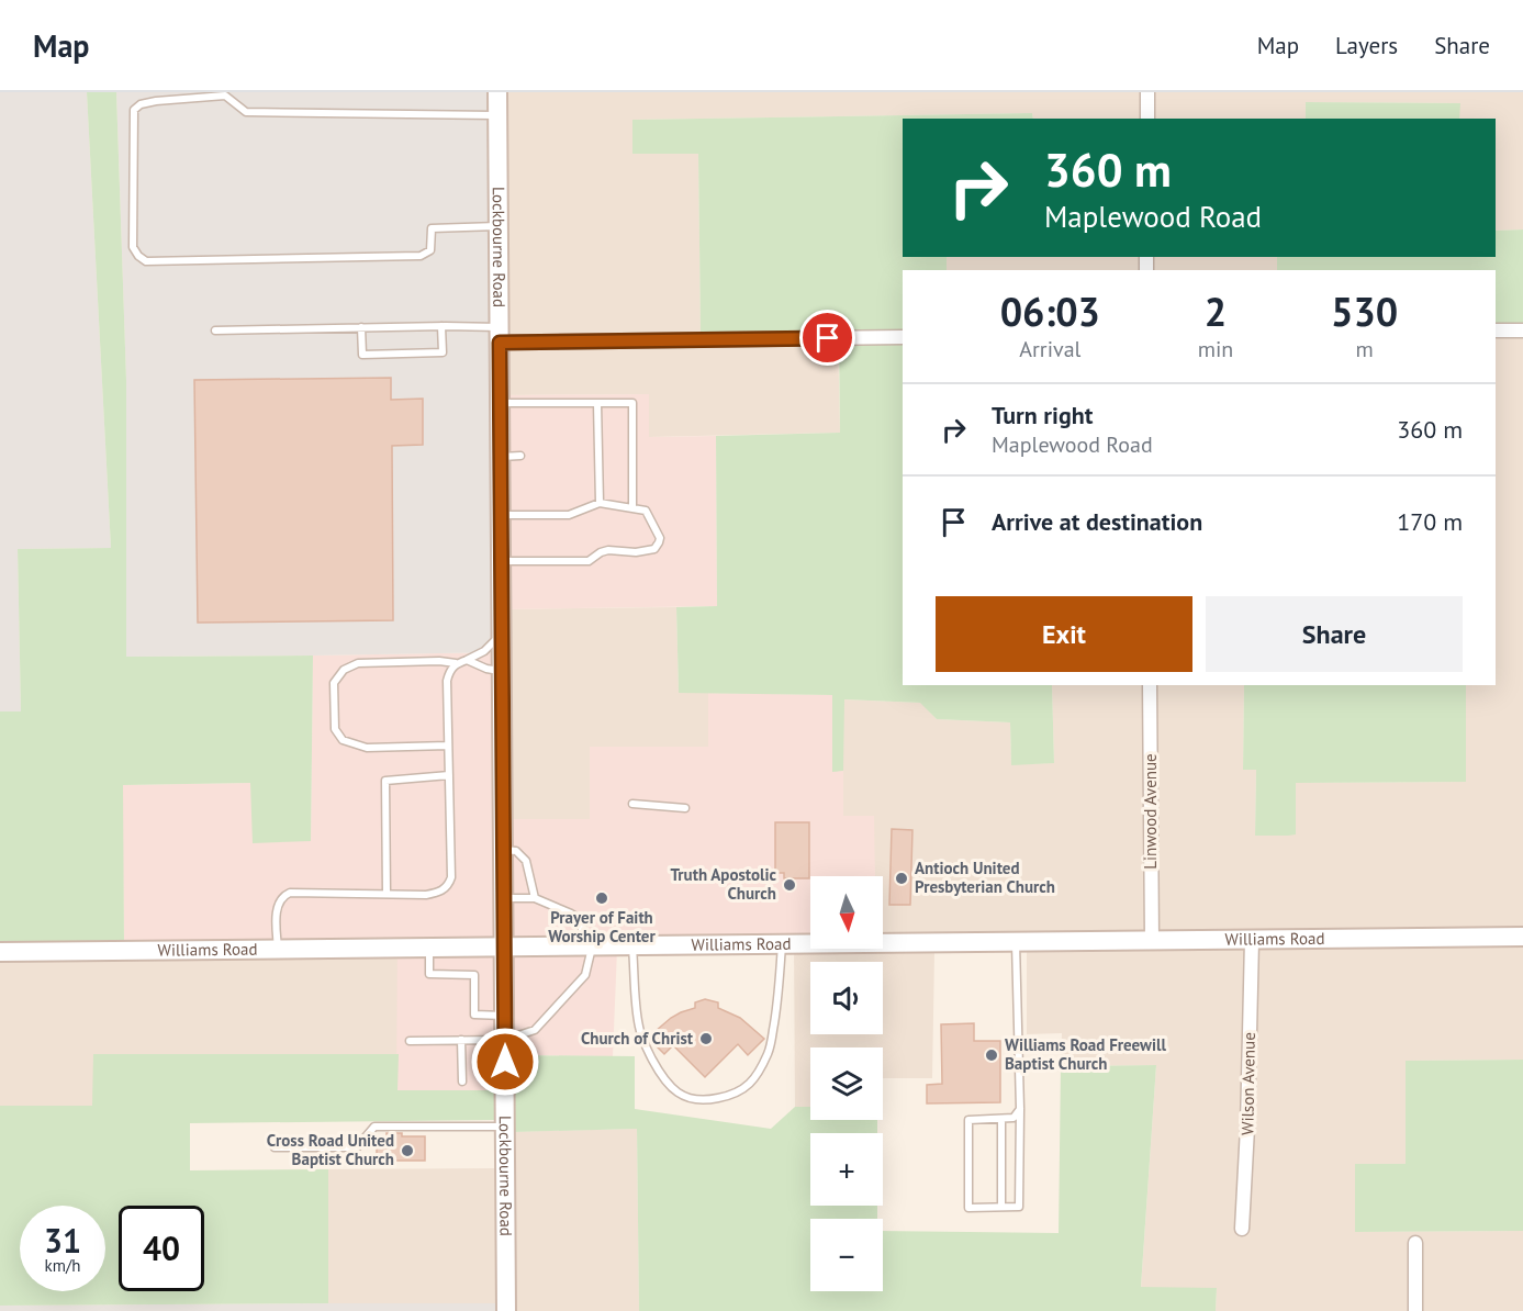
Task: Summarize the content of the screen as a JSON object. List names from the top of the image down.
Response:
{
  "streets": {
    "main road": ["Lockbourne Road", "Williams Road"],
    "street": ["Linwood Avenue", "Wilson Avenue"]
  },
  "crossings": [
    ["Lockbourne Road", "Williams Road"],
    ["Linwood Avenue", "Williams Road"],
    ["Williams Road", "Wilson Avenue"]
  ],
  "places": [
    "Antioch United Presbyterian Church",
    "Truth Apostolic Church",
    "Prayer of Faith Worship Center",
    "Church of Christ",
    "Williams Road Freewill Baptist Church",
    "Cross Road United Baptist Church"
  ],
  "north": "bottom",
  "page": {
    "header": "Map",
    "nav": ["Map", "Layers", "Share"],
    "turn": ["360 m", "Maplewood Road"],
    "eta": [
      "06:03",
      "Arrival",
      "2",
      "min",
      "530",
      "m"
    ],
    "list": [
      {
        "name": "Turn right",
        "note": "Maplewood Road",
        "value": "360 m"
      },
      {
        "name": "Arrive at destination",
        "value": "170 m"
      }
    ],
    "buttons": ["Exit", "Share"],
    "map_buttons": ["+", "−"],
    "speed": "31 km/h",
    "limit": "40"
  }
}
